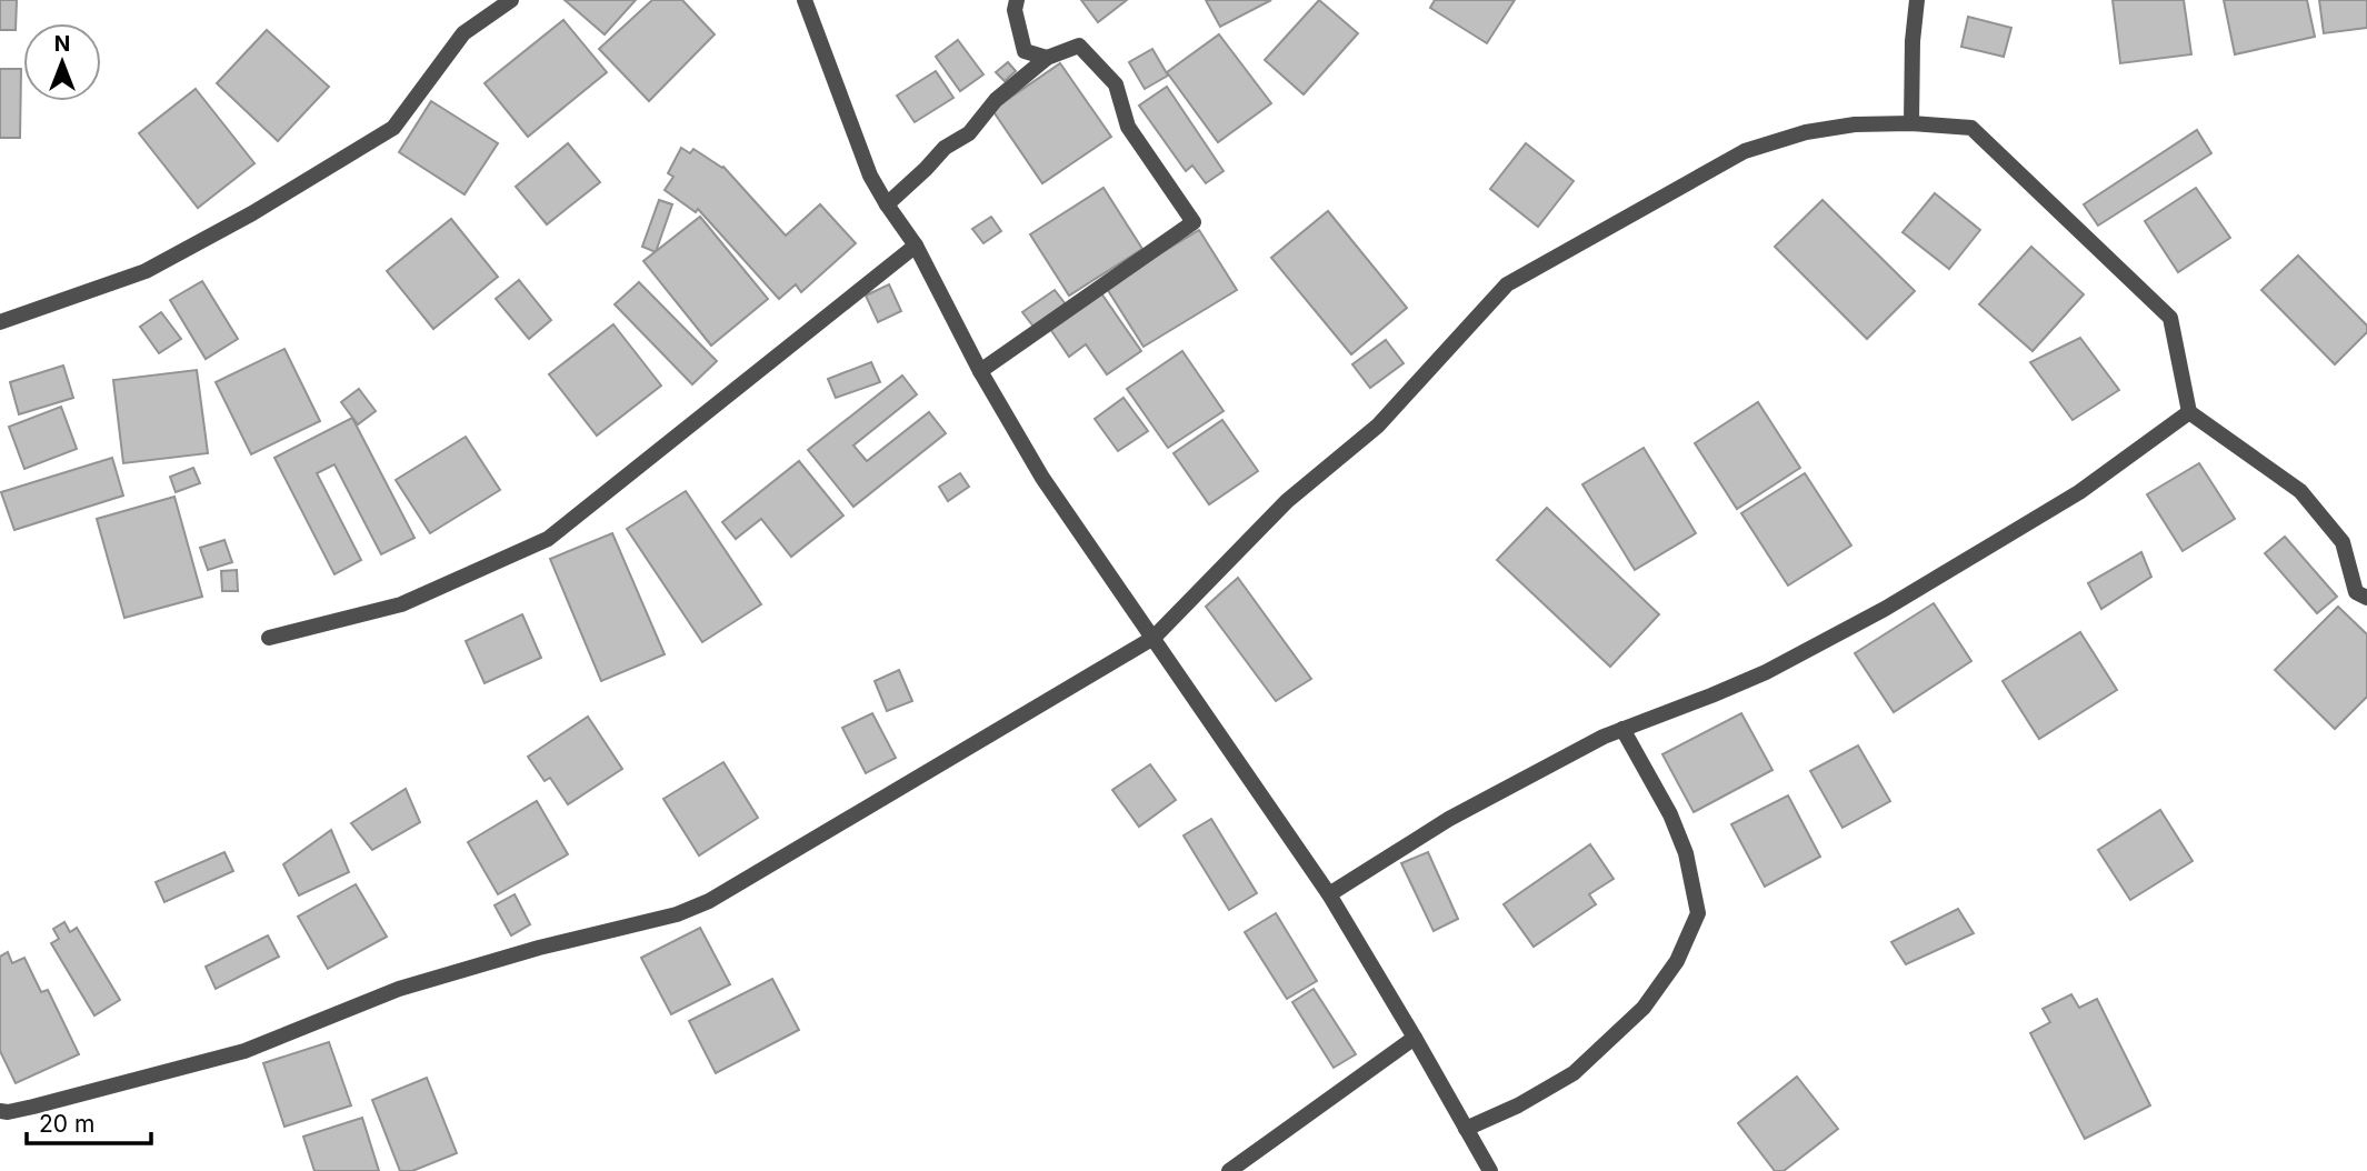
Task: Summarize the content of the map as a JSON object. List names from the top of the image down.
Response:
{
  "scale_bar": "20 m",
  "north": "top"
}
